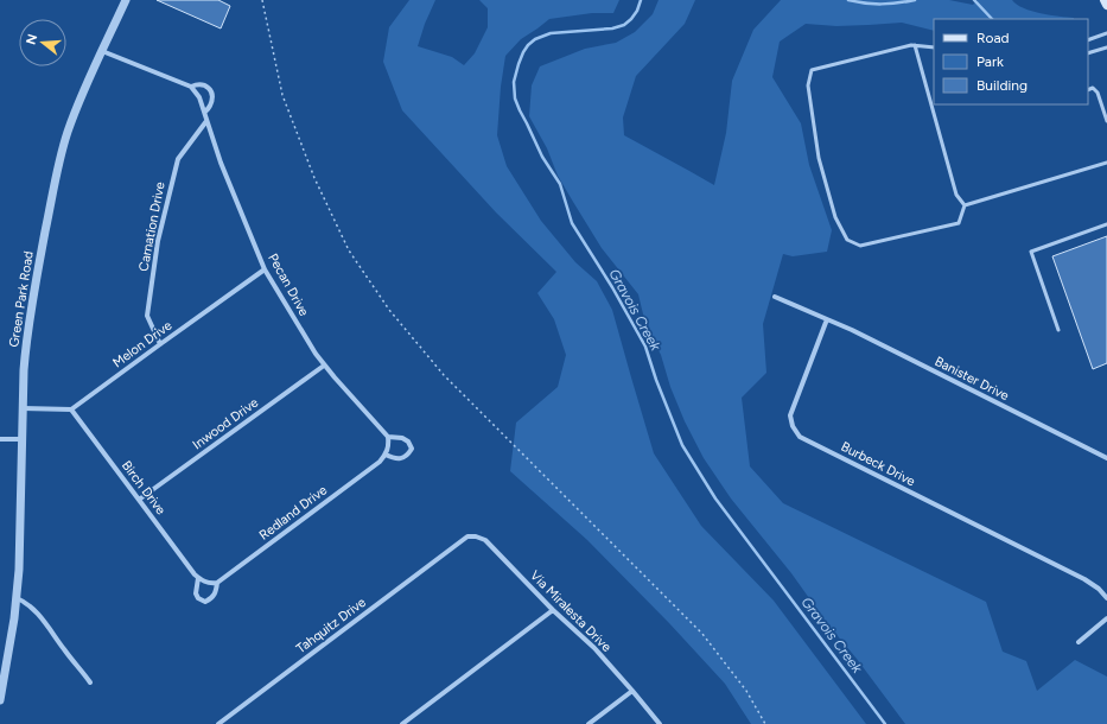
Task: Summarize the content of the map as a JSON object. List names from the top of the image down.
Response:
{
  "streets": {
    "street": [
      "Carnation Drive",
      "Pecan Drive",
      "Green Park Road",
      "Melon Drive",
      "Banister Drive",
      "Inwood Drive",
      "Burbeck Drive",
      "Birch Drive",
      "Redland Drive",
      "Via Miralesta Drive",
      "Tahquitz Drive"
    ]
  },
  "crossings": [
    ["Carnation Drive", "Pecan Drive"],
    ["Carnation Drive", "Melon Drive"],
    ["Pecan Drive", "Green Park Road"],
    ["Pecan Drive", "Melon Drive"],
    ["Pecan Drive", "Inwood Drive"],
    ["Pecan Drive", "Redland Drive"],
    ["Melon Drive", "Birch Drive"],
    ["Banister Drive", "Burbeck Drive"],
    ["Inwood Drive", "Birch Drive"],
    ["Via Miralesta Drive", "Tahquitz Drive"]
  ],
  "water": ["Gravois Creek"],
  "legend": ["Road", "Park", "Building"],
  "north": "left"
}
